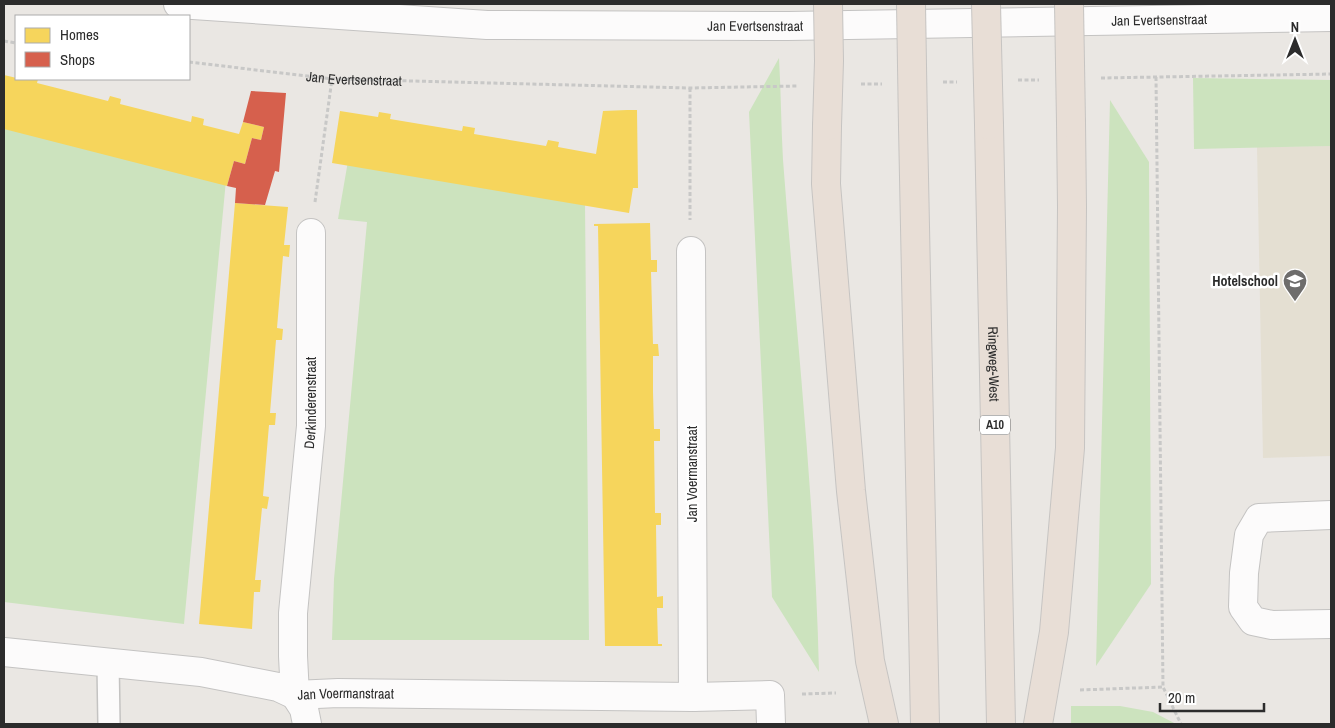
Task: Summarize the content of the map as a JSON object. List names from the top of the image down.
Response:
{
  "streets": {
    "highway": ["Ringweg-West", "A10"],
    "street": ["Jan Evertsenstraat", "Derkinderenstraat", "Jan Voermanstraat"]
  },
  "crossings": [
    ["Derkinderenstraat", "Jan Voermanstraat"]
  ],
  "places": {
    "school or university": ["Hotelschool"]
  },
  "legend": ["Homes", "Shops"],
  "scale_bar": "20 m",
  "north": "top"
}
